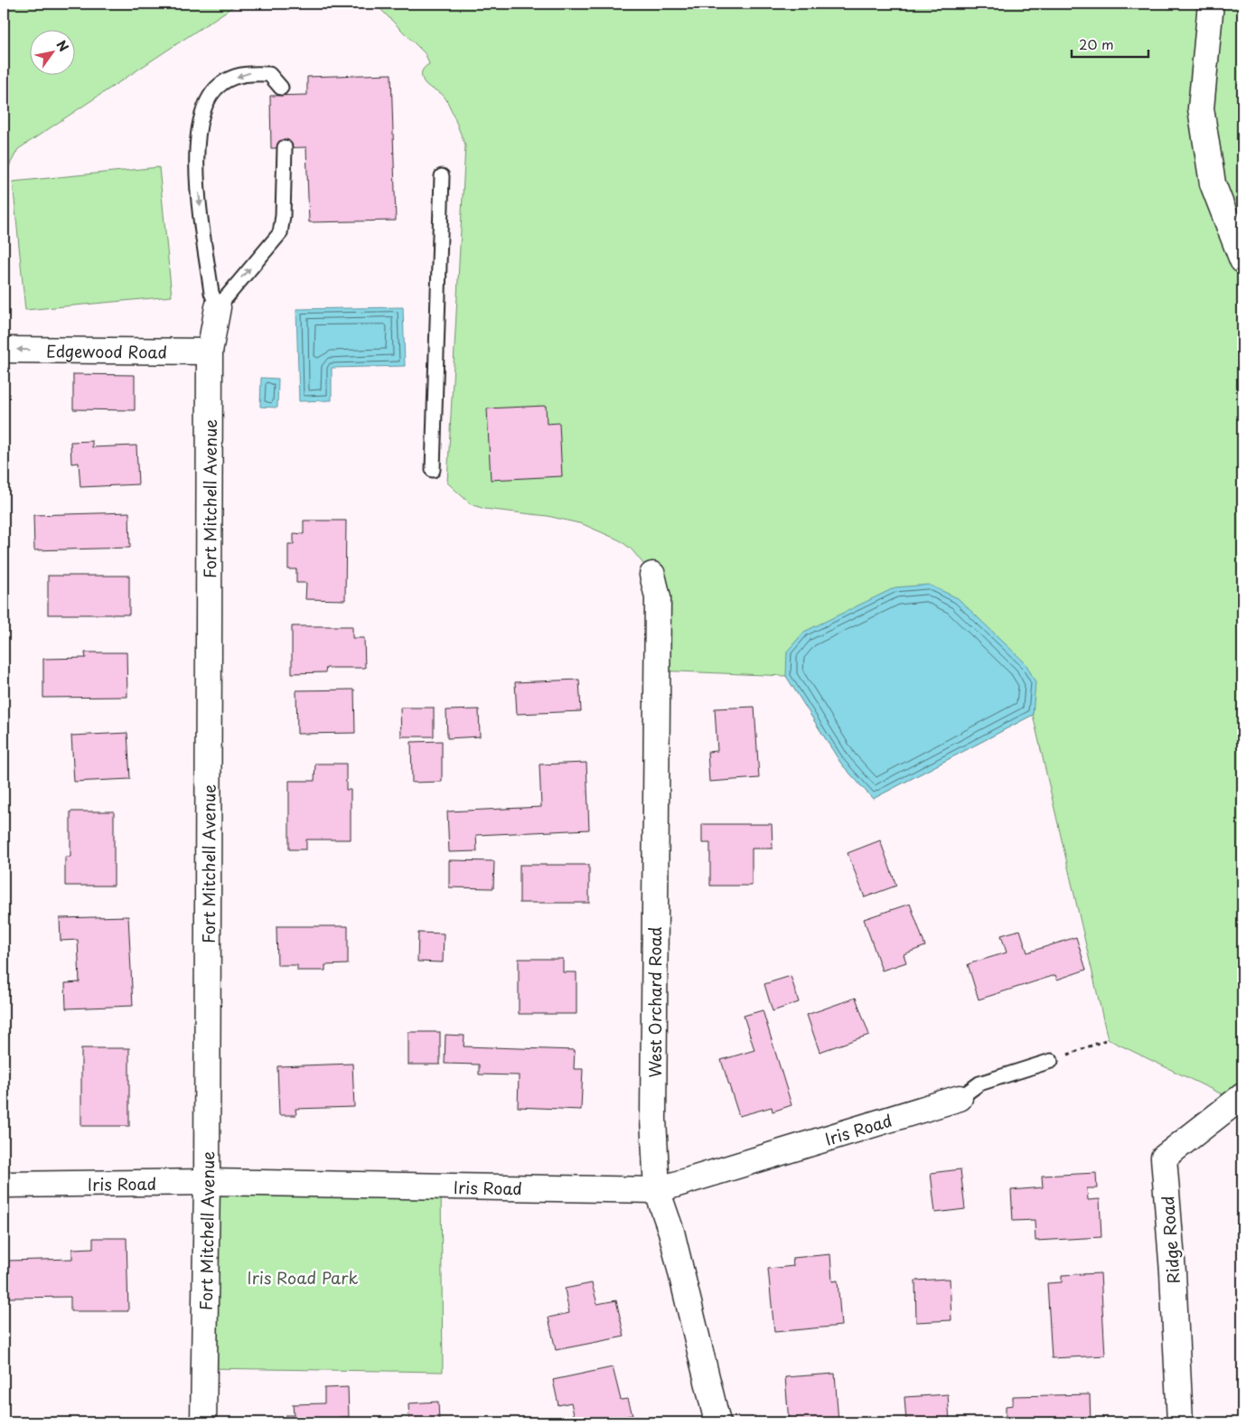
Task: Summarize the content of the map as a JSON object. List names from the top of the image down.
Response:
{
  "streets": {
    "street": [
      "Edgewood Road",
      "Fort Mitchell Avenue",
      "West Orchard Road",
      "Iris Road",
      "Ridge Road"
    ]
  },
  "crossings": [
    ["Edgewood Road", "Fort Mitchell Avenue"],
    ["Fort Mitchell Avenue", "Iris Road"],
    ["West Orchard Road", "Iris Road"]
  ],
  "one_way": ["Edgewood Road"],
  "parks": ["Iris Road Park"],
  "scale_bar": "20 m",
  "north": "top right"
}
